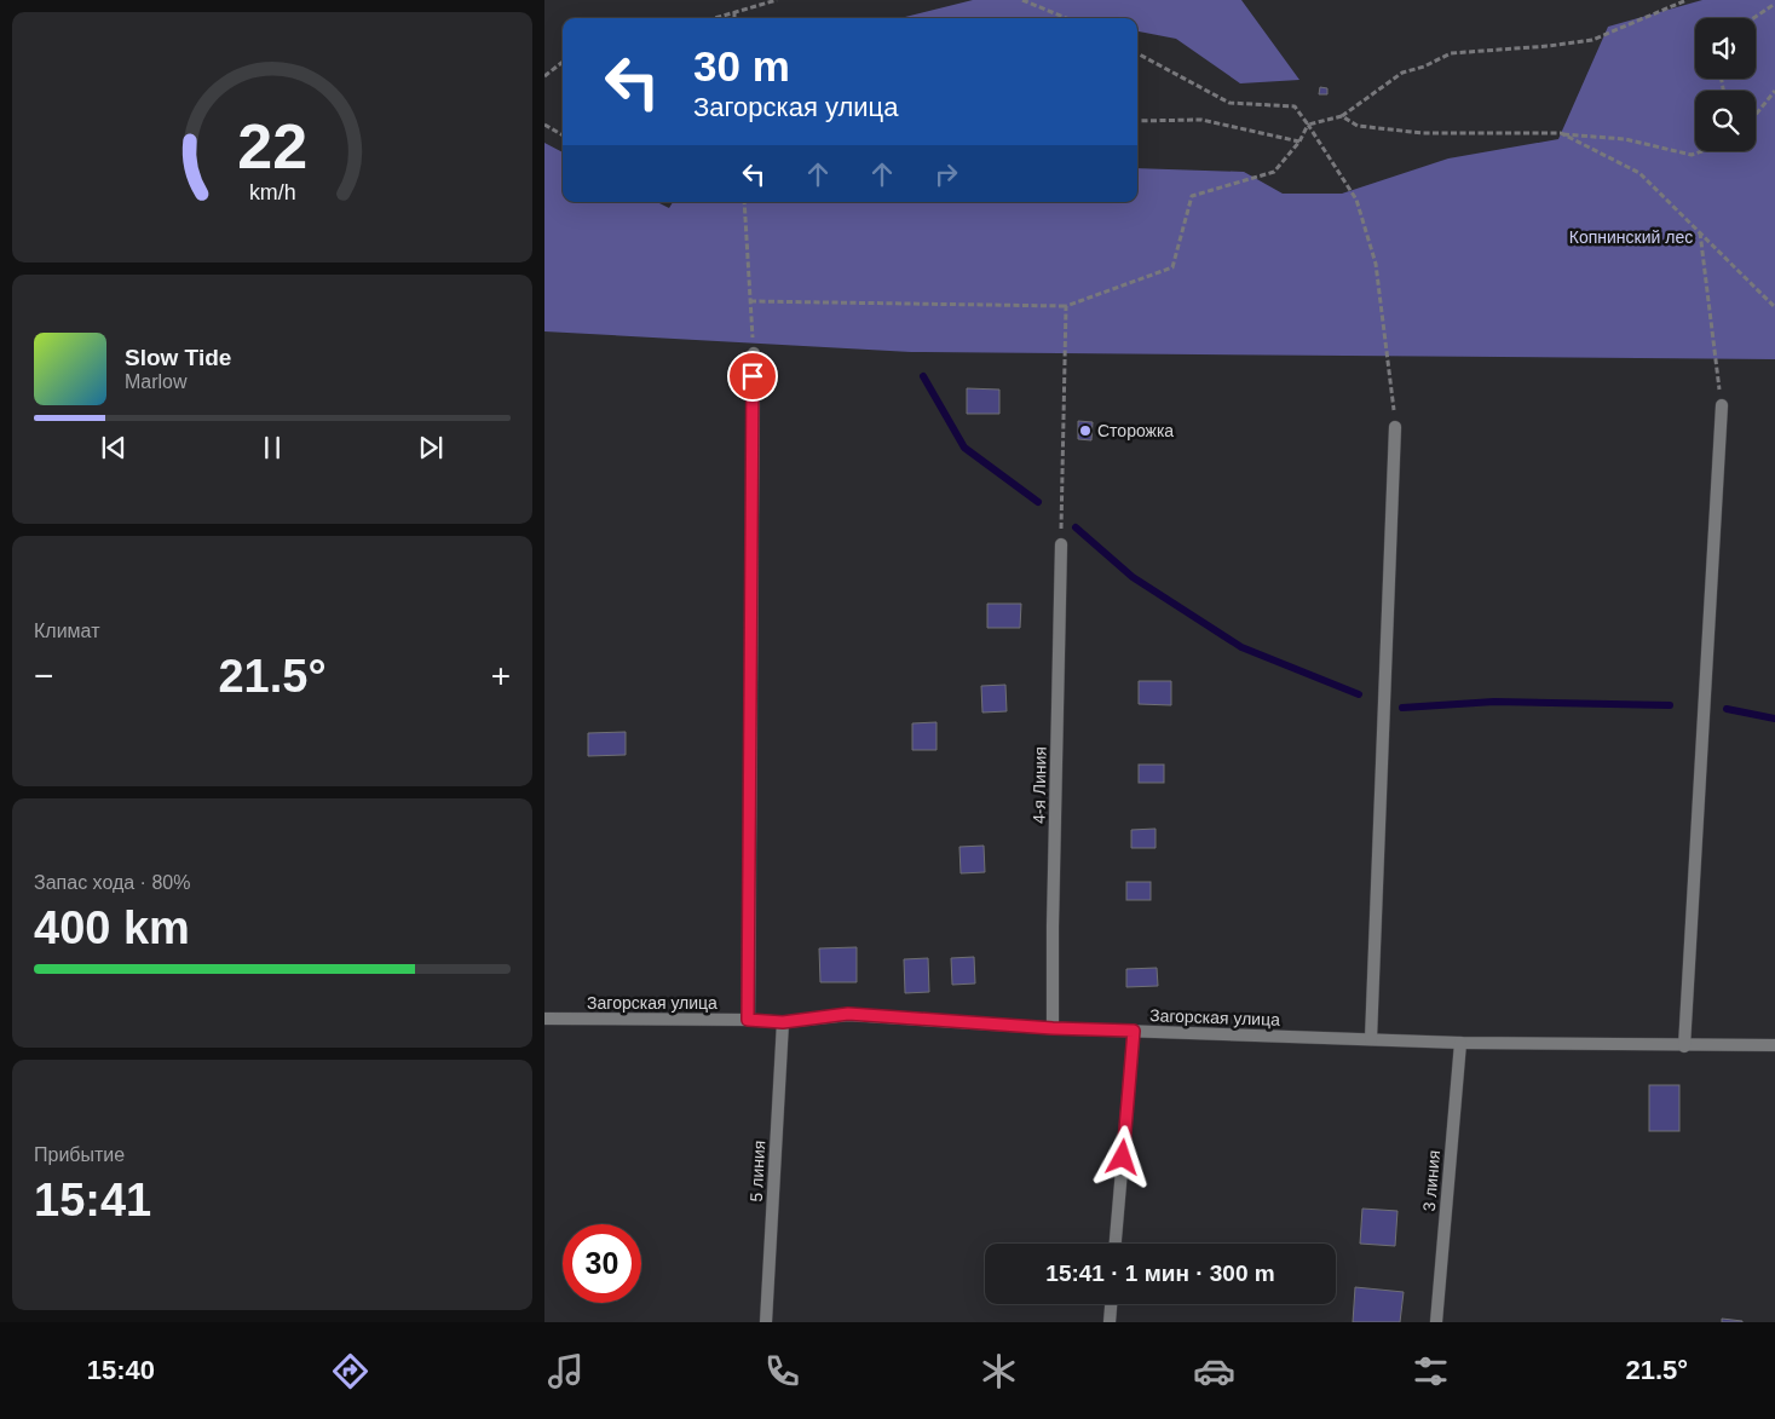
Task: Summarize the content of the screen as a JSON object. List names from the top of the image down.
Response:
{
  "streets": {
    "street": [
      "4-я Линия",
      "Загорская улица",
      "5 линия",
      "3 линия"
    ]
  },
  "crossings": [
    ["4-я Линия", "Загорская улица"],
    ["Загорская улица", "5 линия"],
    ["Загорская улица", "3 линия"]
  ],
  "parks": ["Копнинский лес"],
  "places": ["Сторожка"],
  "page": {
    "turn": ["30 m", "Загорская улица"],
    "song": ["Slow Tide", "Marlow"],
    "tile": [
      "Климат",
      ["Запас хода · 80%", "400 km"],
      ["Прибытие", "15:41"]
    ],
    "heat": ["−", "21.5°", "+"],
    "limit": "30",
    "trip": "15:41 · 1 мин · 300 m",
    "tabs": ["15:40", "21.5°"],
    "gauge": ["22", "km/h"]
  }
}
